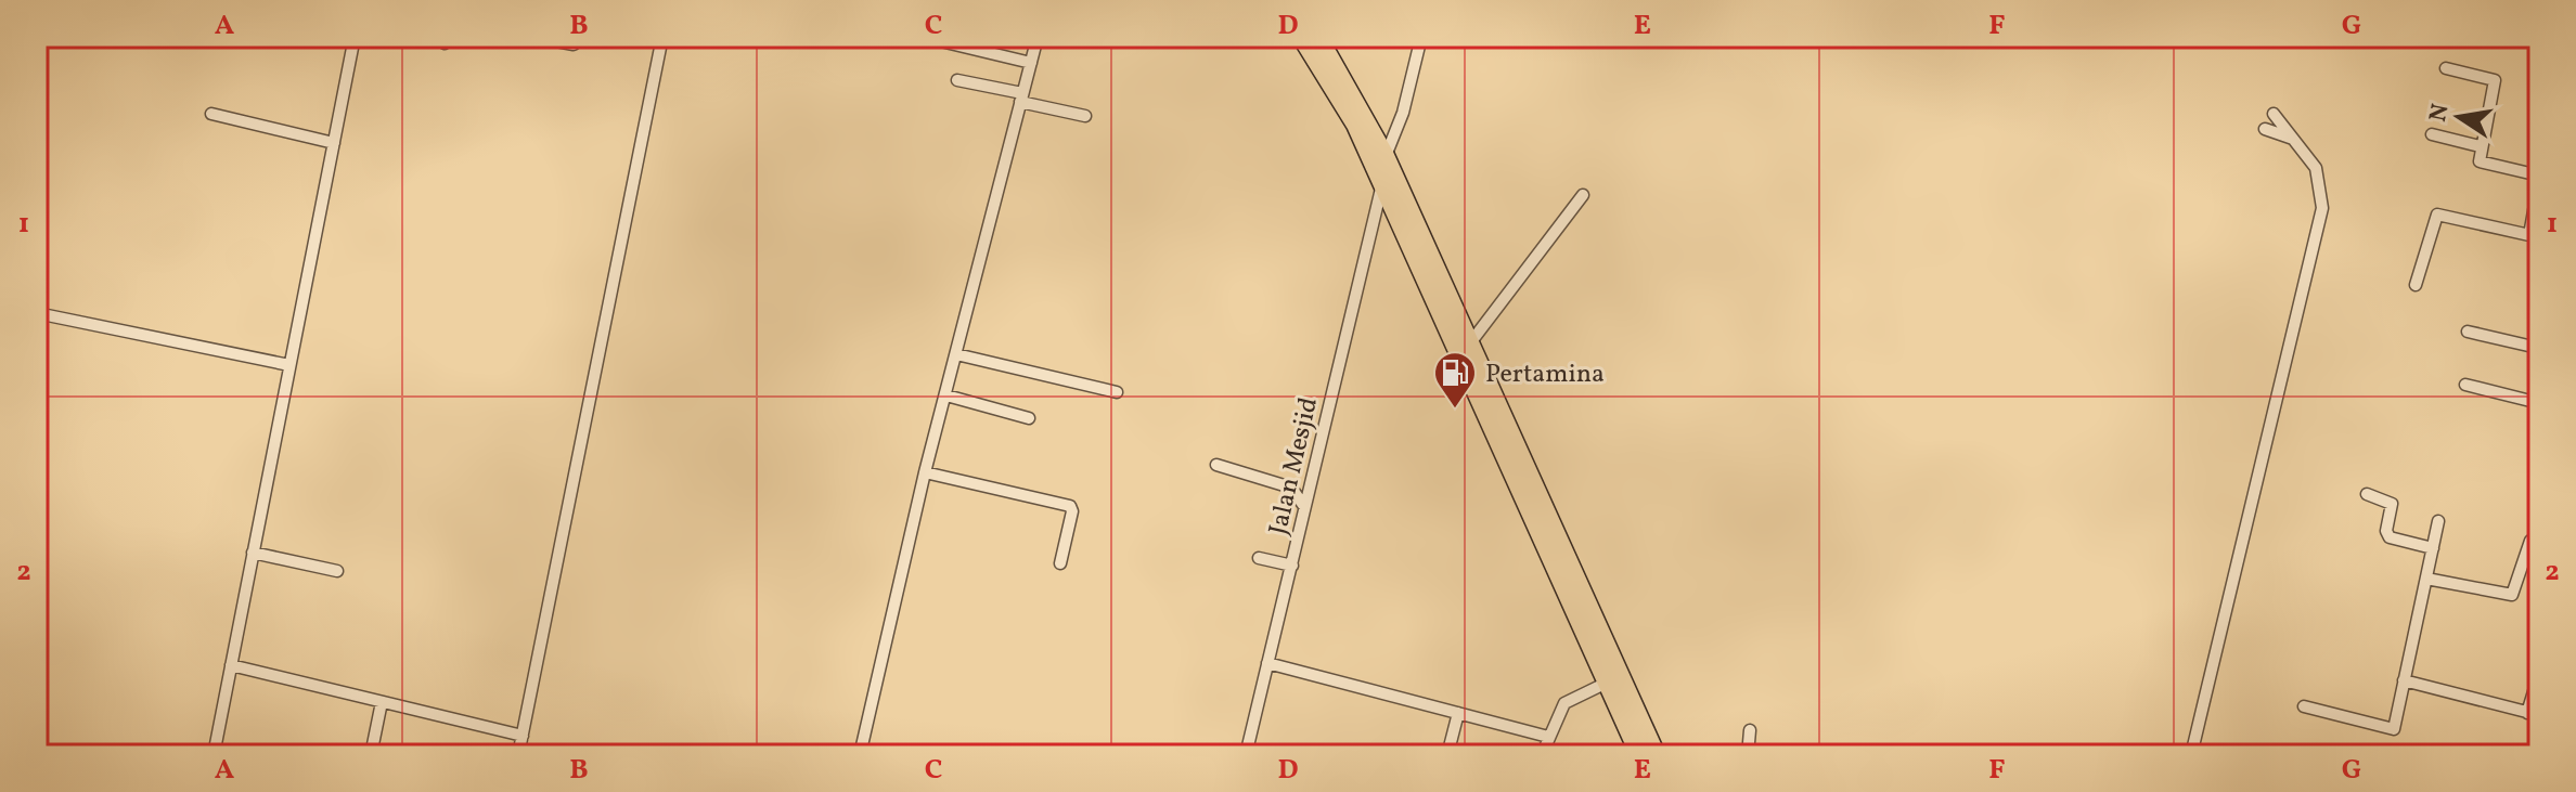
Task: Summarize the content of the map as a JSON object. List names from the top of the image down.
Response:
{
  "streets": {
    "street": ["Jalan Mesjid"]
  },
  "places": {
    "fuel station": ["Pertamina"]
  },
  "north": "left",
  "grid": {
    "columns": [
      "A",
      "B",
      "C",
      "D",
      "E",
      "F",
      "G"
    ],
    "rows": ["1", "2"]
  }
}
